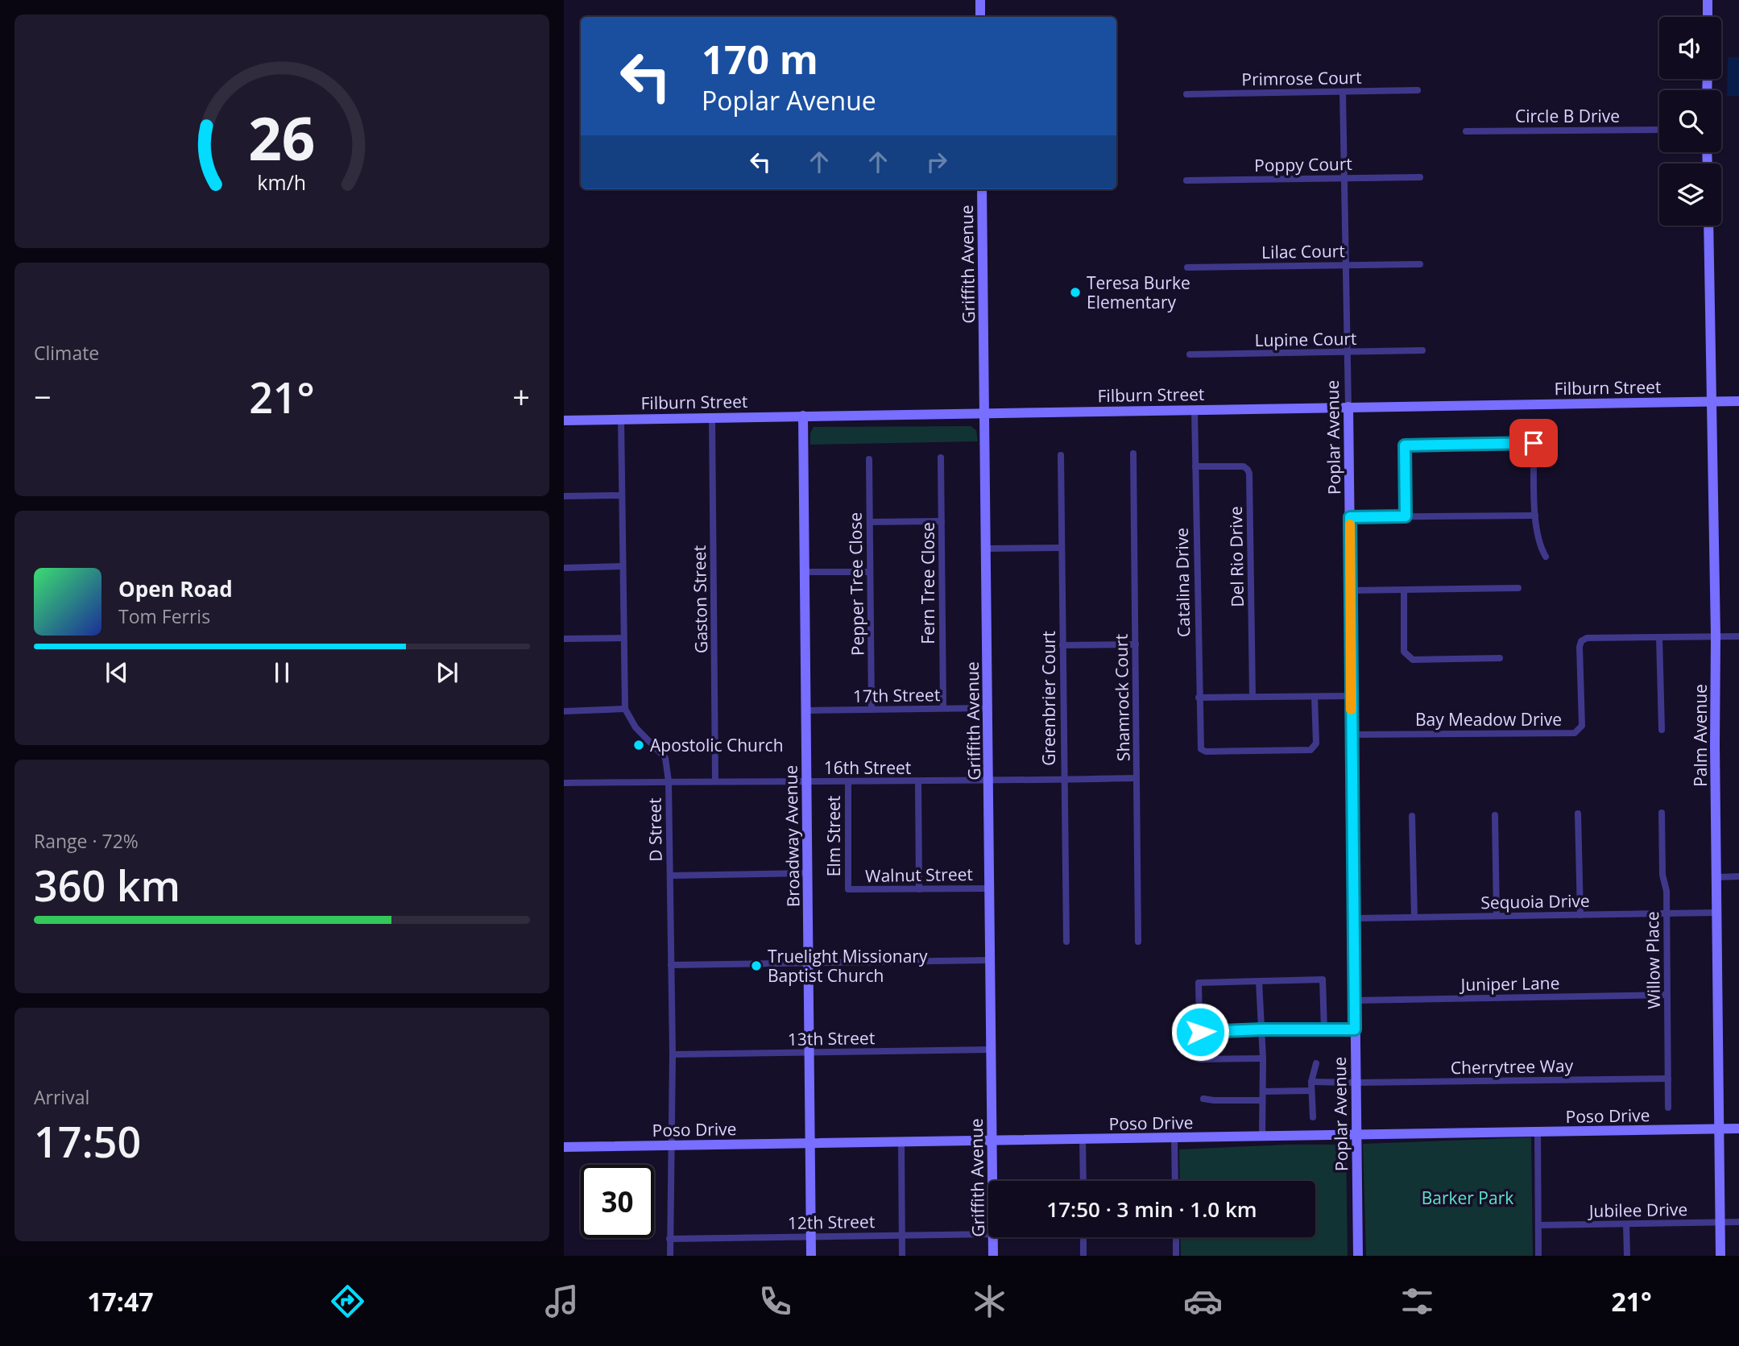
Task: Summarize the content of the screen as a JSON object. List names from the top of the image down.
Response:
{
  "streets": {
    "street": [
      "Primrose Court",
      "Circle B Drive",
      "Poppy Court",
      "Lilac Court",
      "Griffith Avenue",
      "Lupine Court",
      "Filburn Street",
      "Poplar Avenue",
      "Del Rio Drive",
      "Catalina Drive",
      "Fern Tree Close",
      "Pepper Tree Close",
      "Gaston Street",
      "17th Street",
      "Shamrock Court",
      "Greenbrier Court",
      "Bay Meadow Drive",
      "Palm Avenue",
      "16th Street",
      "D Street",
      "Broadway Avenue",
      "Elm Street",
      "Walnut Street",
      "Sequoia Drive",
      "Willow Place",
      "Juniper Lane",
      "13th Street",
      "Cherrytree Way",
      "Poso Drive",
      "Jubilee Drive",
      "12th Street"
    ]
  },
  "crossings": [
    ["Primrose Court", "Poplar Avenue"],
    ["Poppy Court", "Poplar Avenue"],
    ["Lilac Court", "Poplar Avenue"],
    ["Griffith Avenue", "Filburn Street"],
    ["Griffith Avenue", "17th Street"],
    ["Griffith Avenue", "16th Street"],
    ["Griffith Avenue", "Walnut Street"],
    ["Griffith Avenue", "13th Street"],
    ["Griffith Avenue", "Poso Drive"],
    ["Lupine Court", "Poplar Avenue"],
    ["Filburn Street", "Poplar Avenue"],
    ["Filburn Street", "Catalina Drive"],
    ["Filburn Street", "Gaston Street"],
    ["Filburn Street", "Palm Avenue"],
    ["Filburn Street", "Broadway Avenue"],
    ["Poplar Avenue", "Bay Meadow Drive"],
    ["Poplar Avenue", "Sequoia Drive"],
    ["Poplar Avenue", "Juniper Lane"],
    ["Poplar Avenue", "Cherrytree Way"],
    ["Poplar Avenue", "Poso Drive"],
    ["Del Rio Drive", "Catalina Drive"],
    ["Fern Tree Close", "17th Street"],
    ["Pepper Tree Close", "17th Street"],
    ["Gaston Street", "16th Street"],
    ["17th Street", "Broadway Avenue"],
    ["Shamrock Court", "16th Street"],
    ["Greenbrier Court", "16th Street"],
    ["Bay Meadow Drive", "Palm Avenue"],
    ["Palm Avenue", "Sequoia Drive"],
    ["Palm Avenue", "Poso Drive"],
    ["Palm Avenue", "Jubilee Drive"],
    ["16th Street", "D Street"],
    ["16th Street", "Broadway Avenue"],
    ["16th Street", "Elm Street"],
    ["D Street", "13th Street"],
    ["D Street", "Poso Drive"],
    ["D Street", "12th Street"],
    ["Broadway Avenue", "13th Street"],
    ["Broadway Avenue", "Poso Drive"],
    ["Broadway Avenue", "12th Street"],
    ["Elm Street", "Walnut Street"],
    ["Sequoia Drive", "Willow Place"],
    ["Willow Place", "Juniper Lane"],
    ["Willow Place", "Cherrytree Way"]
  ],
  "parks": ["Barker Park"],
  "places": ["Teresa Burke Elementary", "Apostolic Church", "Truelight Missionary Baptist Church"],
  "page": {
    "turn": ["170 m", "Poplar Avenue"],
    "tile": [
      "Climate",
      ["Range · 72%", "360 km"],
      ["Arrival", "17:50"]
    ],
    "heat": ["−", "21°", "+"],
    "song": ["Open Road", "Tom Ferris"],
    "limit": "30",
    "trip": "17:50 · 3 min · 1.0 km",
    "tabs": ["17:47", "21°"],
    "gauge": ["26", "km/h"]
  }
}
